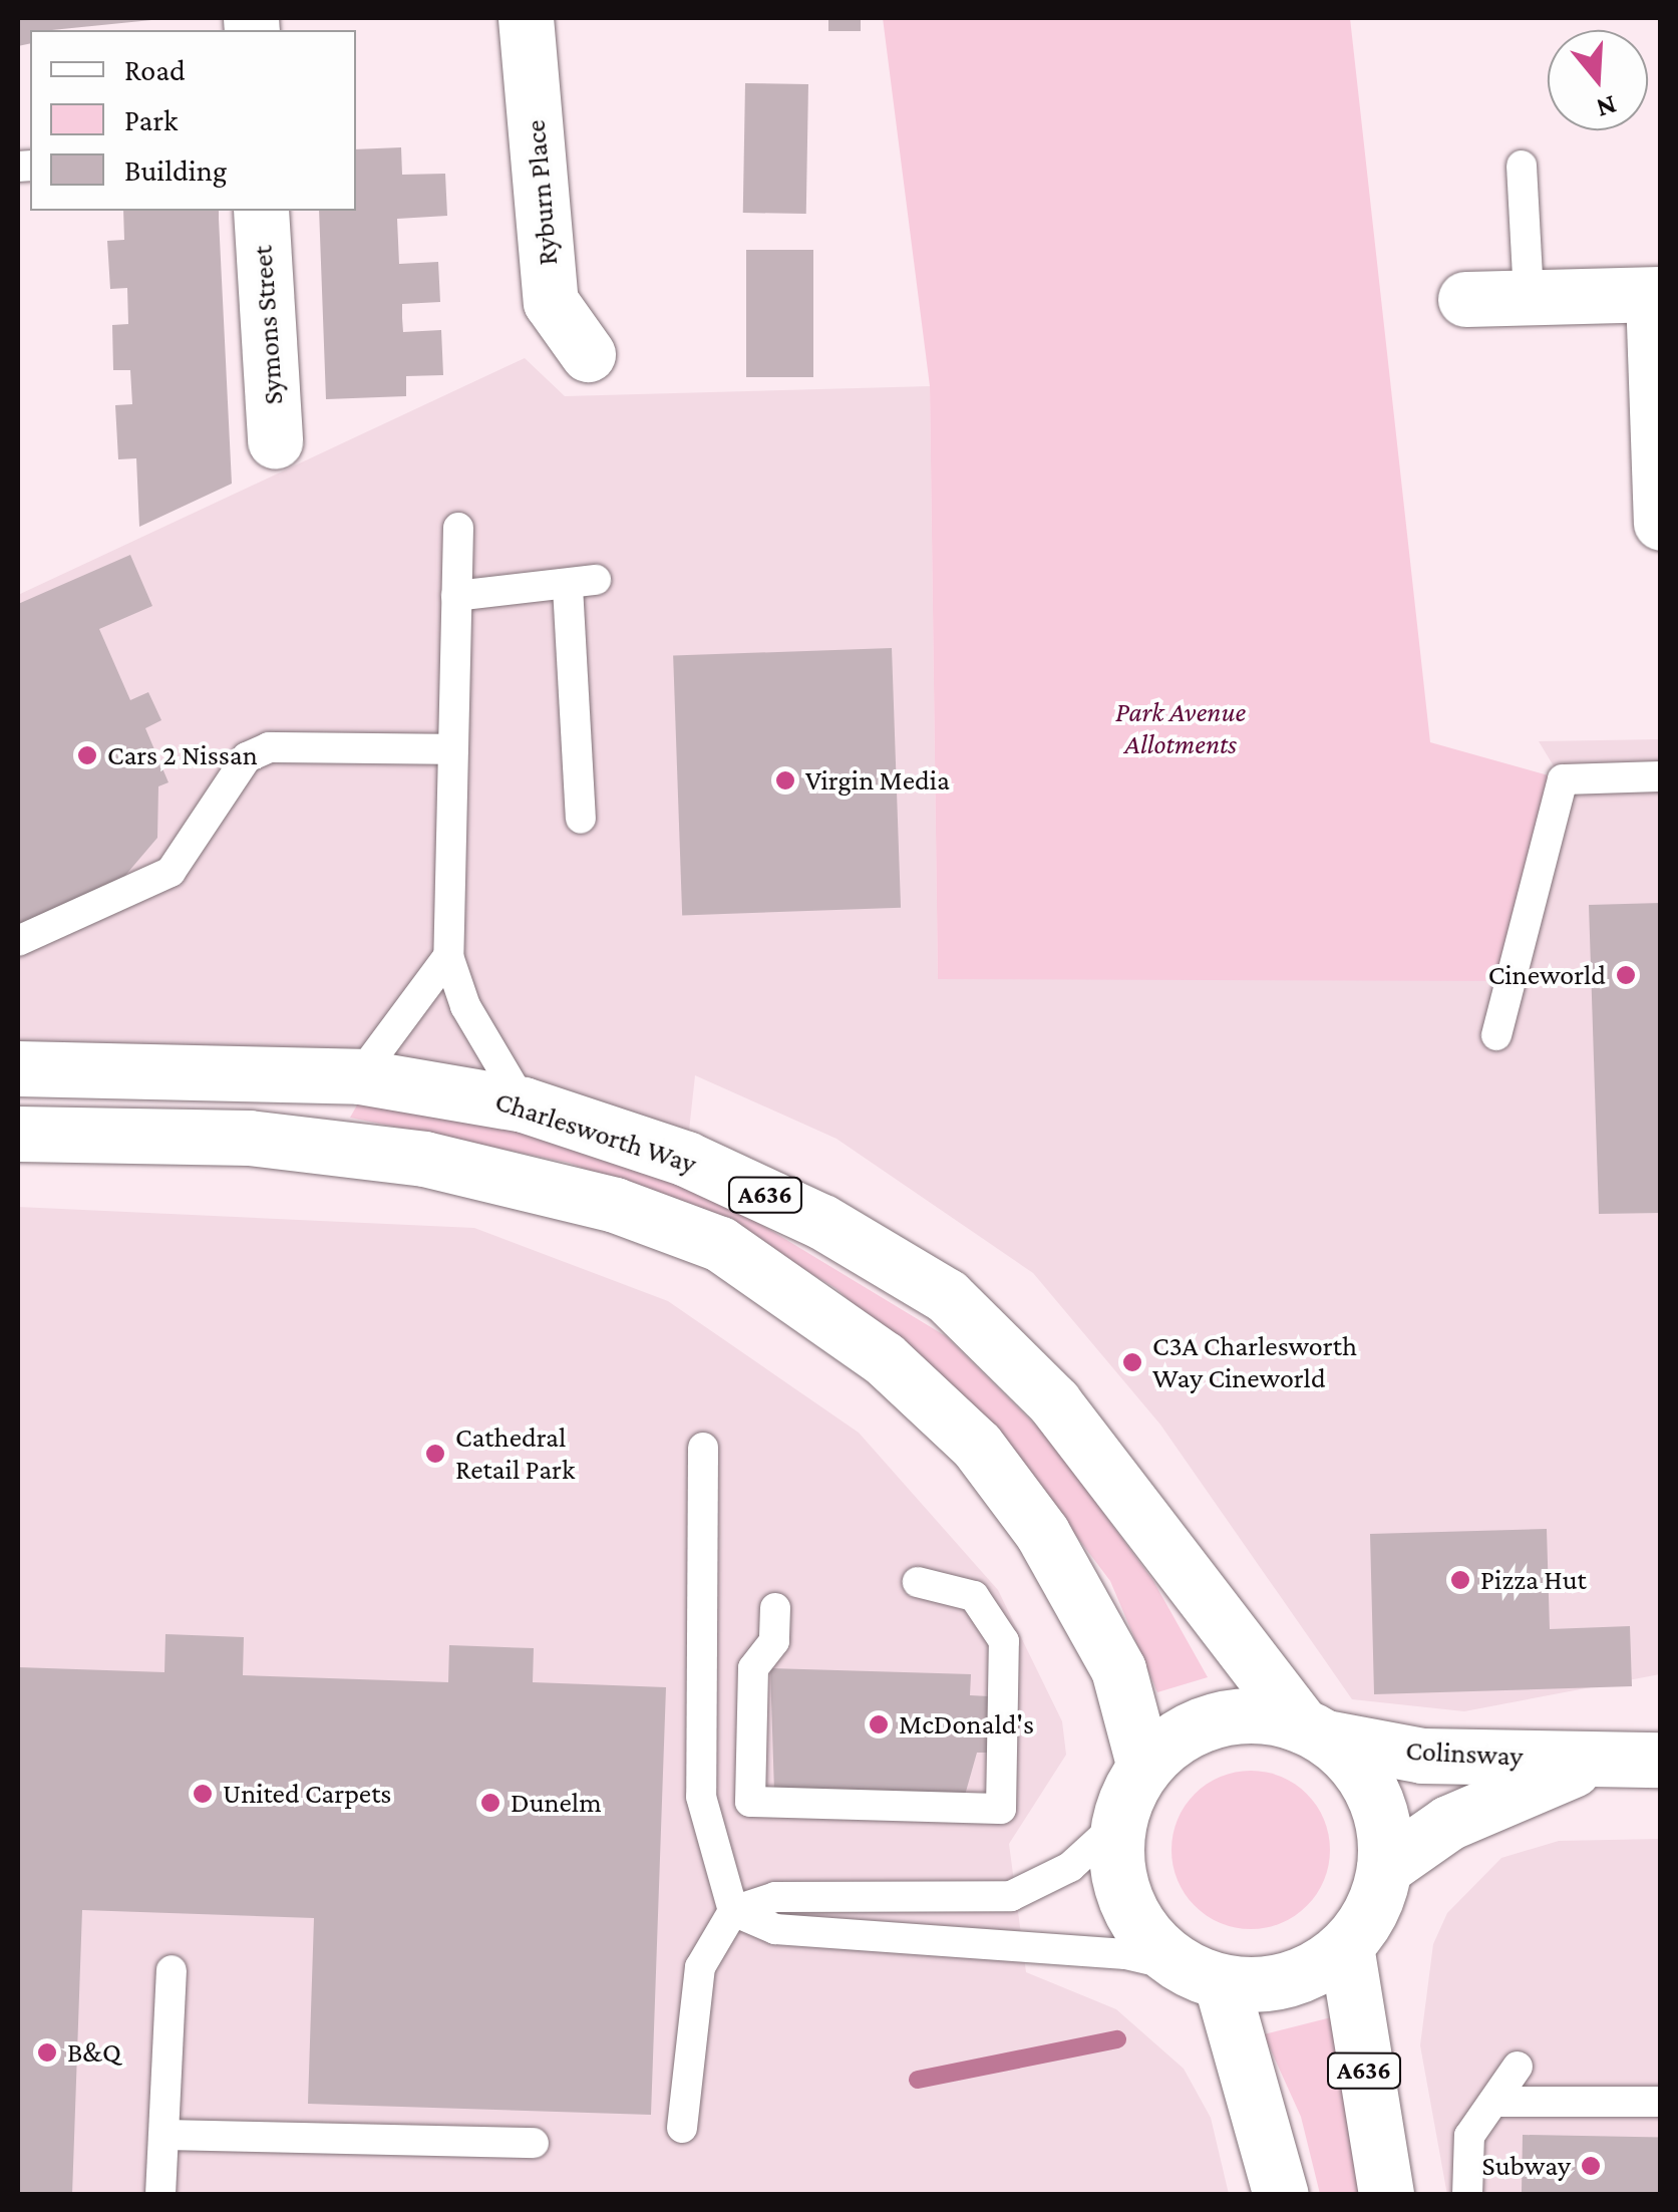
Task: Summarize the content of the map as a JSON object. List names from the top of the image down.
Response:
{
  "streets": {
    "main road": [
      "Ryburn Place",
      "Symons Street",
      "Charlesworth Way",
      "A636",
      "Colinsway"
    ]
  },
  "crossings": [
    ["Charlesworth Way", "A636"],
    ["Charlesworth Way", "Colinsway"],
    ["A636", "Colinsway"]
  ],
  "parks": ["Park Avenue Allotments"],
  "places": [
    "Cars 2 Nissan",
    "Virgin Media",
    "Cineworld",
    "C3A Charlesworth Way Cineworld",
    "Cathedral Retail Park",
    "Pizza Hut",
    "McDonald's",
    "United Carpets",
    "Dunelm",
    "B&Q",
    "Subway"
  ],
  "legend": ["Road", "Park", "Building"],
  "north": "bottom"
}
